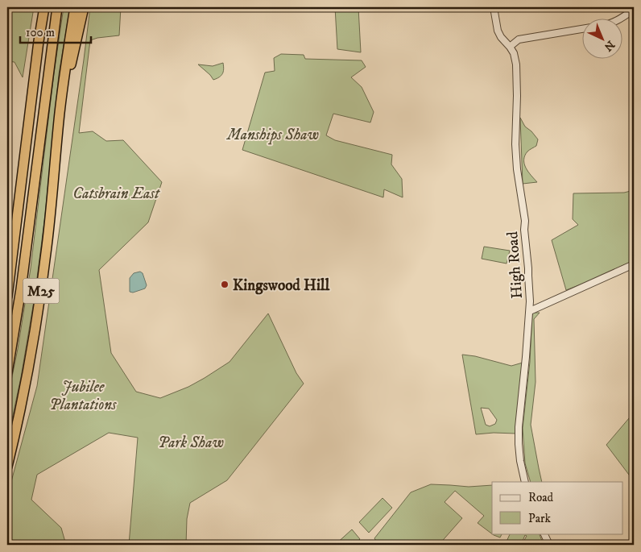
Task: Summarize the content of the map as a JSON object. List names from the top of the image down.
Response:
{
  "streets": {
    "highway": ["M25"],
    "street": ["High Road"]
  },
  "parks": [
    "Manships Shaw",
    "Catsbrain East",
    "Jubilee Plantations",
    "Park Shaw"
  ],
  "places": ["Kingswood Hill"],
  "legend": ["Road", "Park"],
  "scale_bar": "100 m",
  "north": "bottom right"
}
